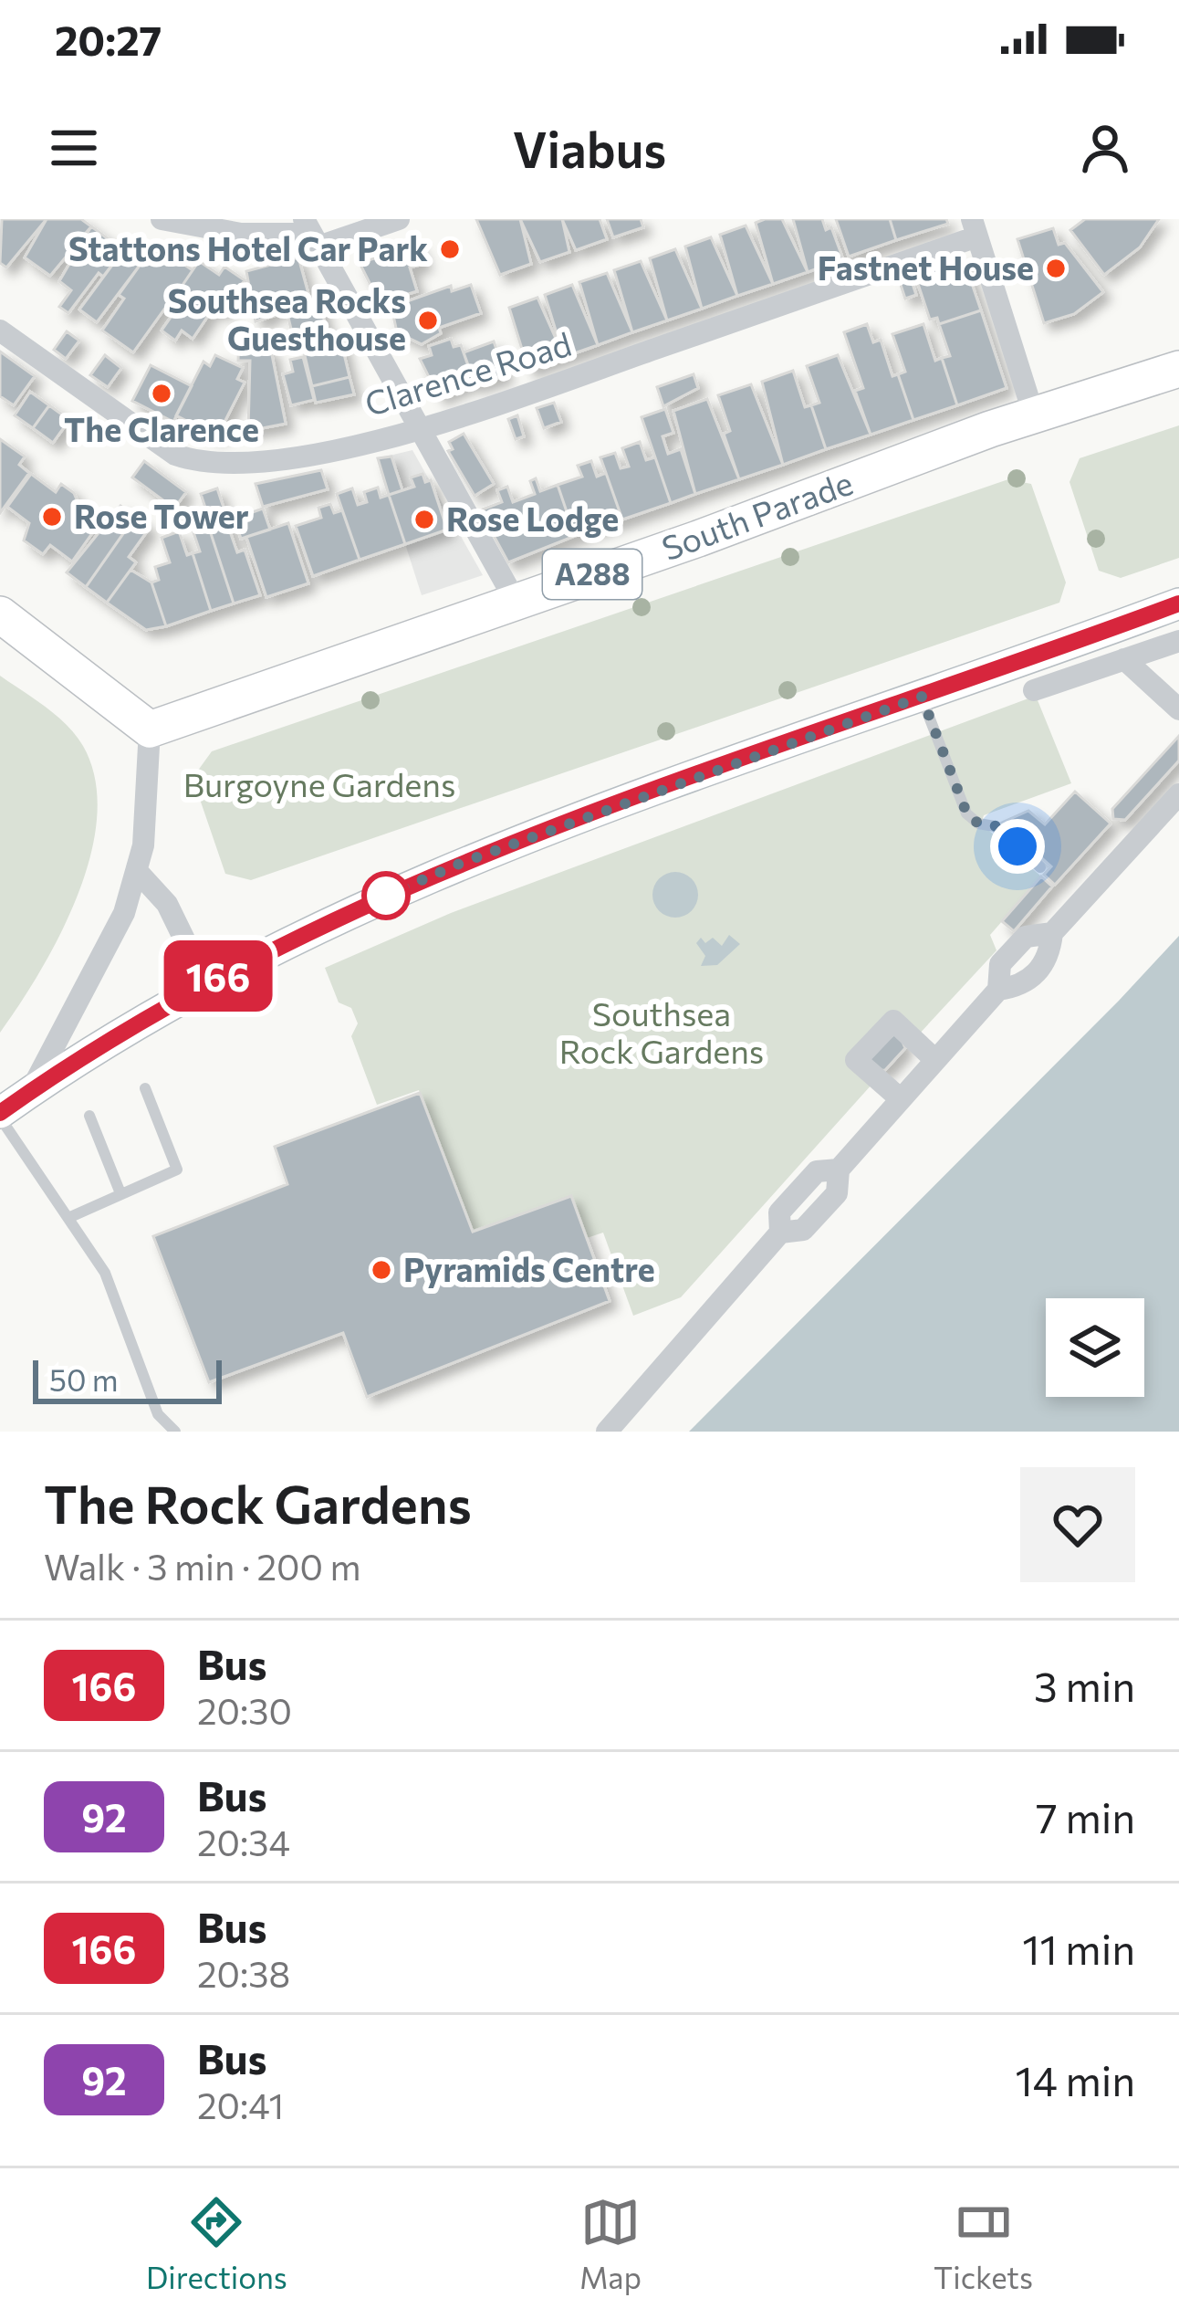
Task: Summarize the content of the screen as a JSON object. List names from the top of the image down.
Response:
{
  "streets": {
    "main road": ["South Parade", "A288"],
    "street": ["Clarence Road"]
  },
  "parks": ["Burgoyne Gardens", "Southsea Rock Gardens"],
  "places": [
    "Stattons Hotel Car Park",
    "Fastnet House",
    "Southsea Rocks Guesthouse",
    "The Clarence",
    "Rose Tower",
    "Rose Lodge",
    "Pyramids Centre"
  ],
  "lines": ["bus line 166"],
  "scale_bar": "50 m",
  "page": {
    "status": "20:27",
    "header": "Viabus",
    "on_map": "166",
    "scale": "50 m",
    "heading": ["The Rock Gardens", "Walk · 3 min · 200 m"],
    "list": [
      {
        "mark": "166",
        "name": "Bus",
        "note": "20:30",
        "value": "3 min"
      },
      {
        "mark": "92",
        "name": "Bus",
        "note": "20:34",
        "value": "7 min"
      },
      {
        "mark": "166",
        "name": "Bus",
        "note": "20:38",
        "value": "11 min"
      },
      {
        "mark": "92",
        "name": "Bus",
        "note": "20:41",
        "value": "14 min"
      }
    ],
    "tabs": ["Directions", "Map", "Tickets"]
  }
}
